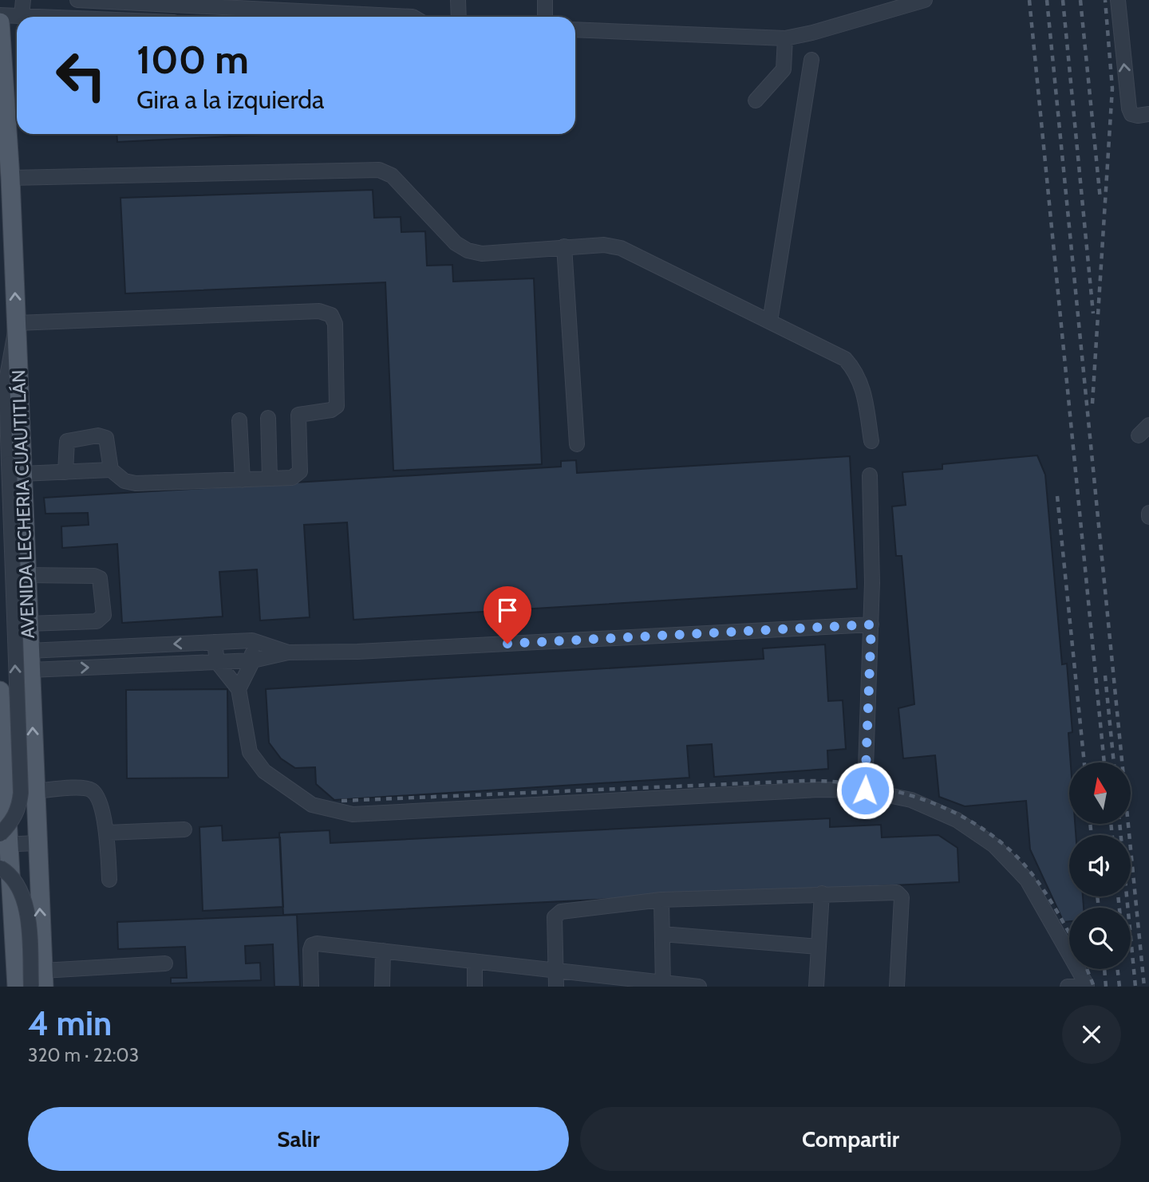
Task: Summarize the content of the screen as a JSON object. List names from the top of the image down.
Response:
{
  "streets": {
    "main road": ["AVENIDA LECHERIA CUAUTITLÁN"]
  },
  "north": "top",
  "page": {
    "turn": ["100 m", "Gira a la izquierda"],
    "heading": ["4 min", "320 m · 22:03"],
    "buttons": ["Salir", "Compartir"]
  }
}
